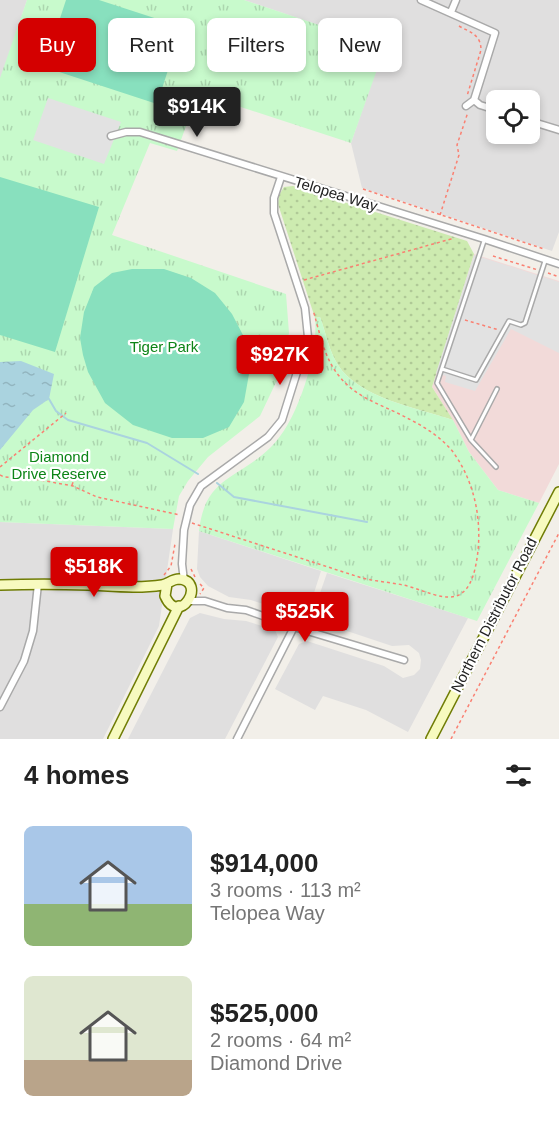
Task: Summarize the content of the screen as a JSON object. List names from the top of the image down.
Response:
{
  "streets": {
    "street": ["Telopea Way", "Northern Distributor Road"]
  },
  "parks": ["Tiger Park", "Diamond Drive Reserve"],
  "page": {
    "chip": [
      "Buy",
      "Rent",
      "Filters",
      "New"
    ],
    "price": [
      "$914K",
      "$927K",
      "$518K",
      "$525K"
    ],
    "heading": "4 homes",
    "list": [
      {
        "name": "$914,000",
        "note": "3 rooms · 113 m² · Telopea Way"
      },
      {
        "name": "$525,000",
        "note": "2 rooms · 64 m² · Diamond Drive"
      }
    ]
  }
}
